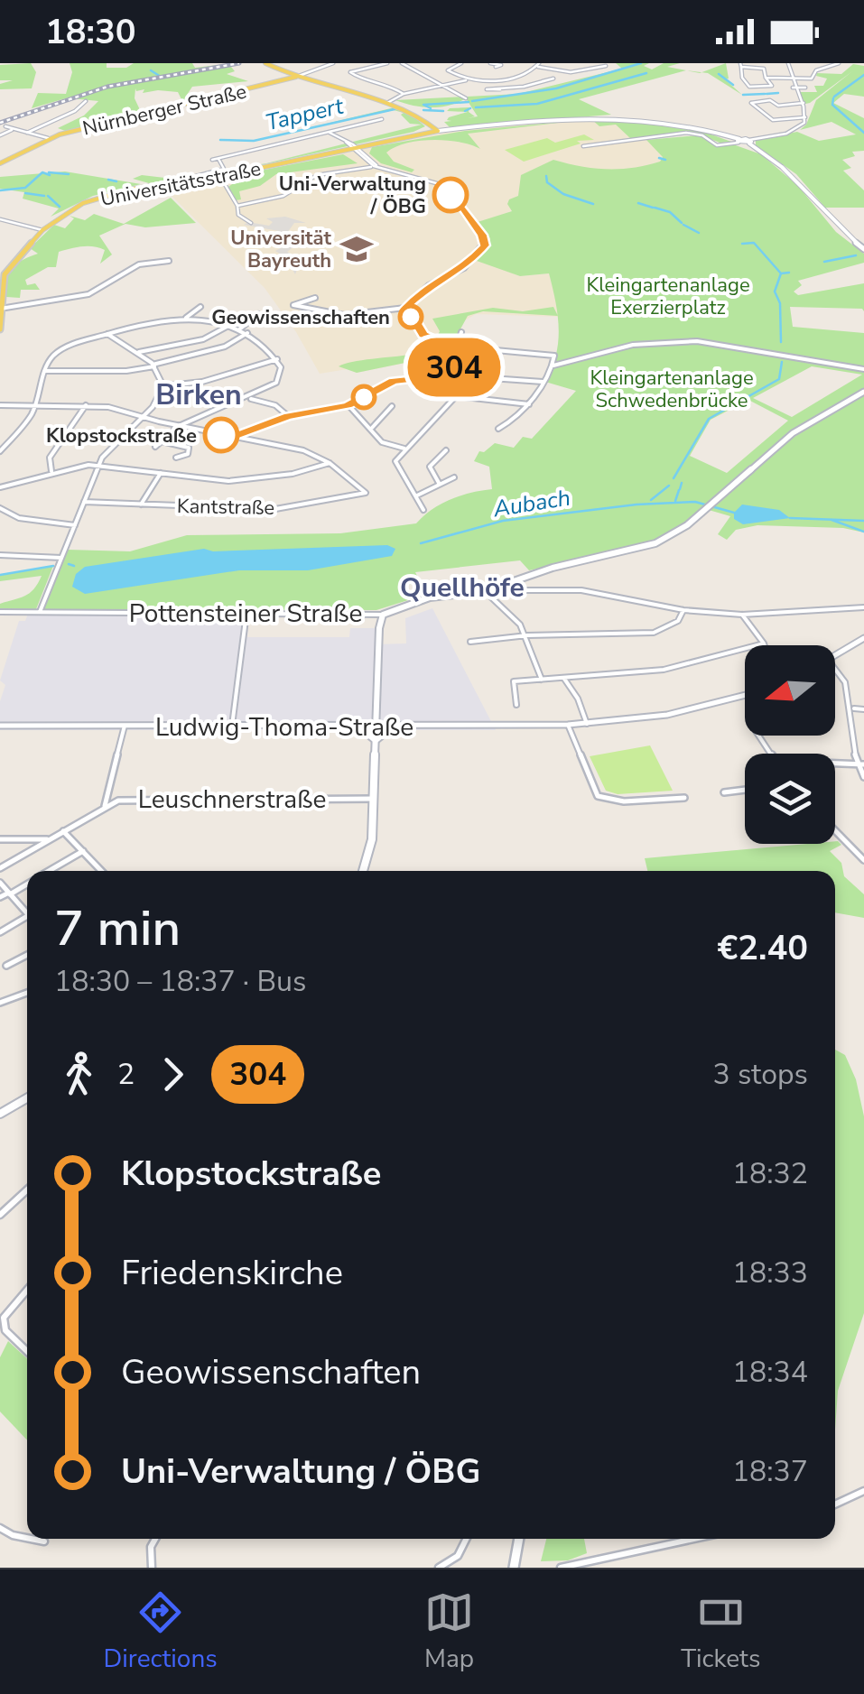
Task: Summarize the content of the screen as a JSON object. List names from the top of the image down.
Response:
{
  "streets": {
    "main road": ["Nürnberger Straße", "Universitätsstraße", "Pottensteiner Straße"],
    "street": ["Kantstraße", "Ludwig-Thoma-Straße", "Leuschnerstraße"]
  },
  "districts": ["Birken", "Quellhöfe"],
  "water": ["Tappert", "Aubach"],
  "parks": ["Kleingartenanlage Exerzierplatz", "Kleingartenanlage Schwedenbrücke"],
  "places": {
    "other": ["Uni-Verwaltung / ÖBG", "Geowissenschaften", "Klopstockstraße"],
    "school or university": ["Universität Bayreuth"]
  },
  "lines": ["bus line 304"],
  "north": "left",
  "page": {
    "status": "18:30",
    "on_map": "304",
    "heading": ["7 min", "18:30 – 18:37 · Bus", "€2.40"],
    "legs": ["2", "304", "3 stops"],
    "list": [
      {
        "name": "Klopstockstraße",
        "value": "18:32"
      },
      {
        "name": "Friedenskirche",
        "value": "18:33"
      },
      {
        "name": "Geowissenschaften",
        "value": "18:34"
      },
      {
        "name": "Uni-Verwaltung / ÖBG",
        "value": "18:37"
      }
    ],
    "tabs": ["Directions", "Map", "Tickets"]
  }
}
